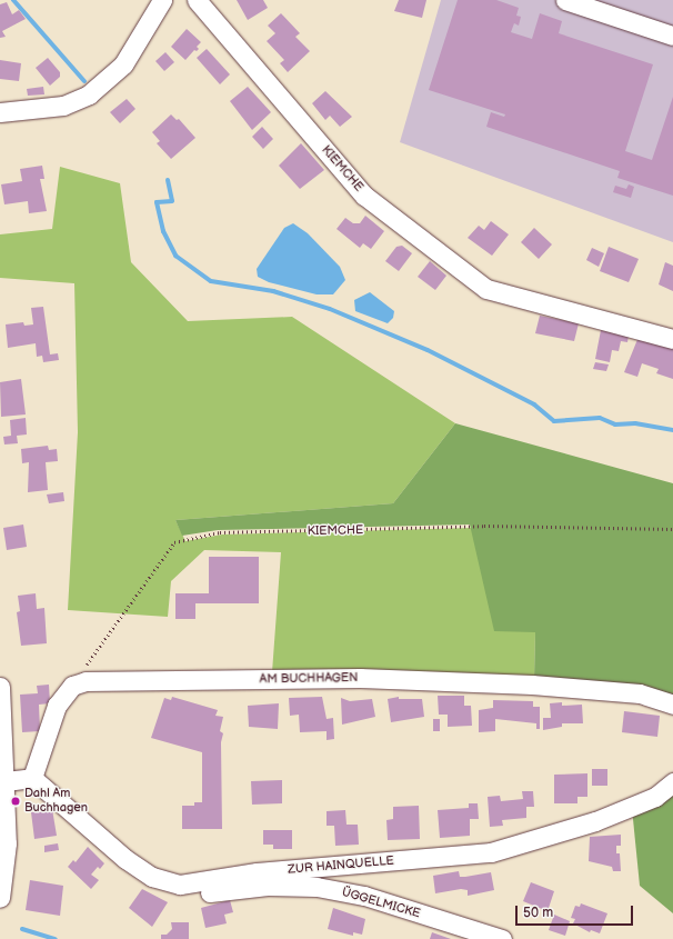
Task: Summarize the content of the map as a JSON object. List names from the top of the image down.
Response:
{
  "streets": {
    "street": [
      "KIEMCHE",
      "AM BUCHHAGEN",
      "ZUR HAINQUELLE",
      "ÜGGELMICKE"
    ]
  },
  "crossings": [
    ["KIEMCHE", "AM BUCHHAGEN"],
    ["ZUR HAINQUELLE", "ÜGGELMICKE"]
  ],
  "places": ["Dahl Am Buchhagen"],
  "scale_bar": "50 m"
}
